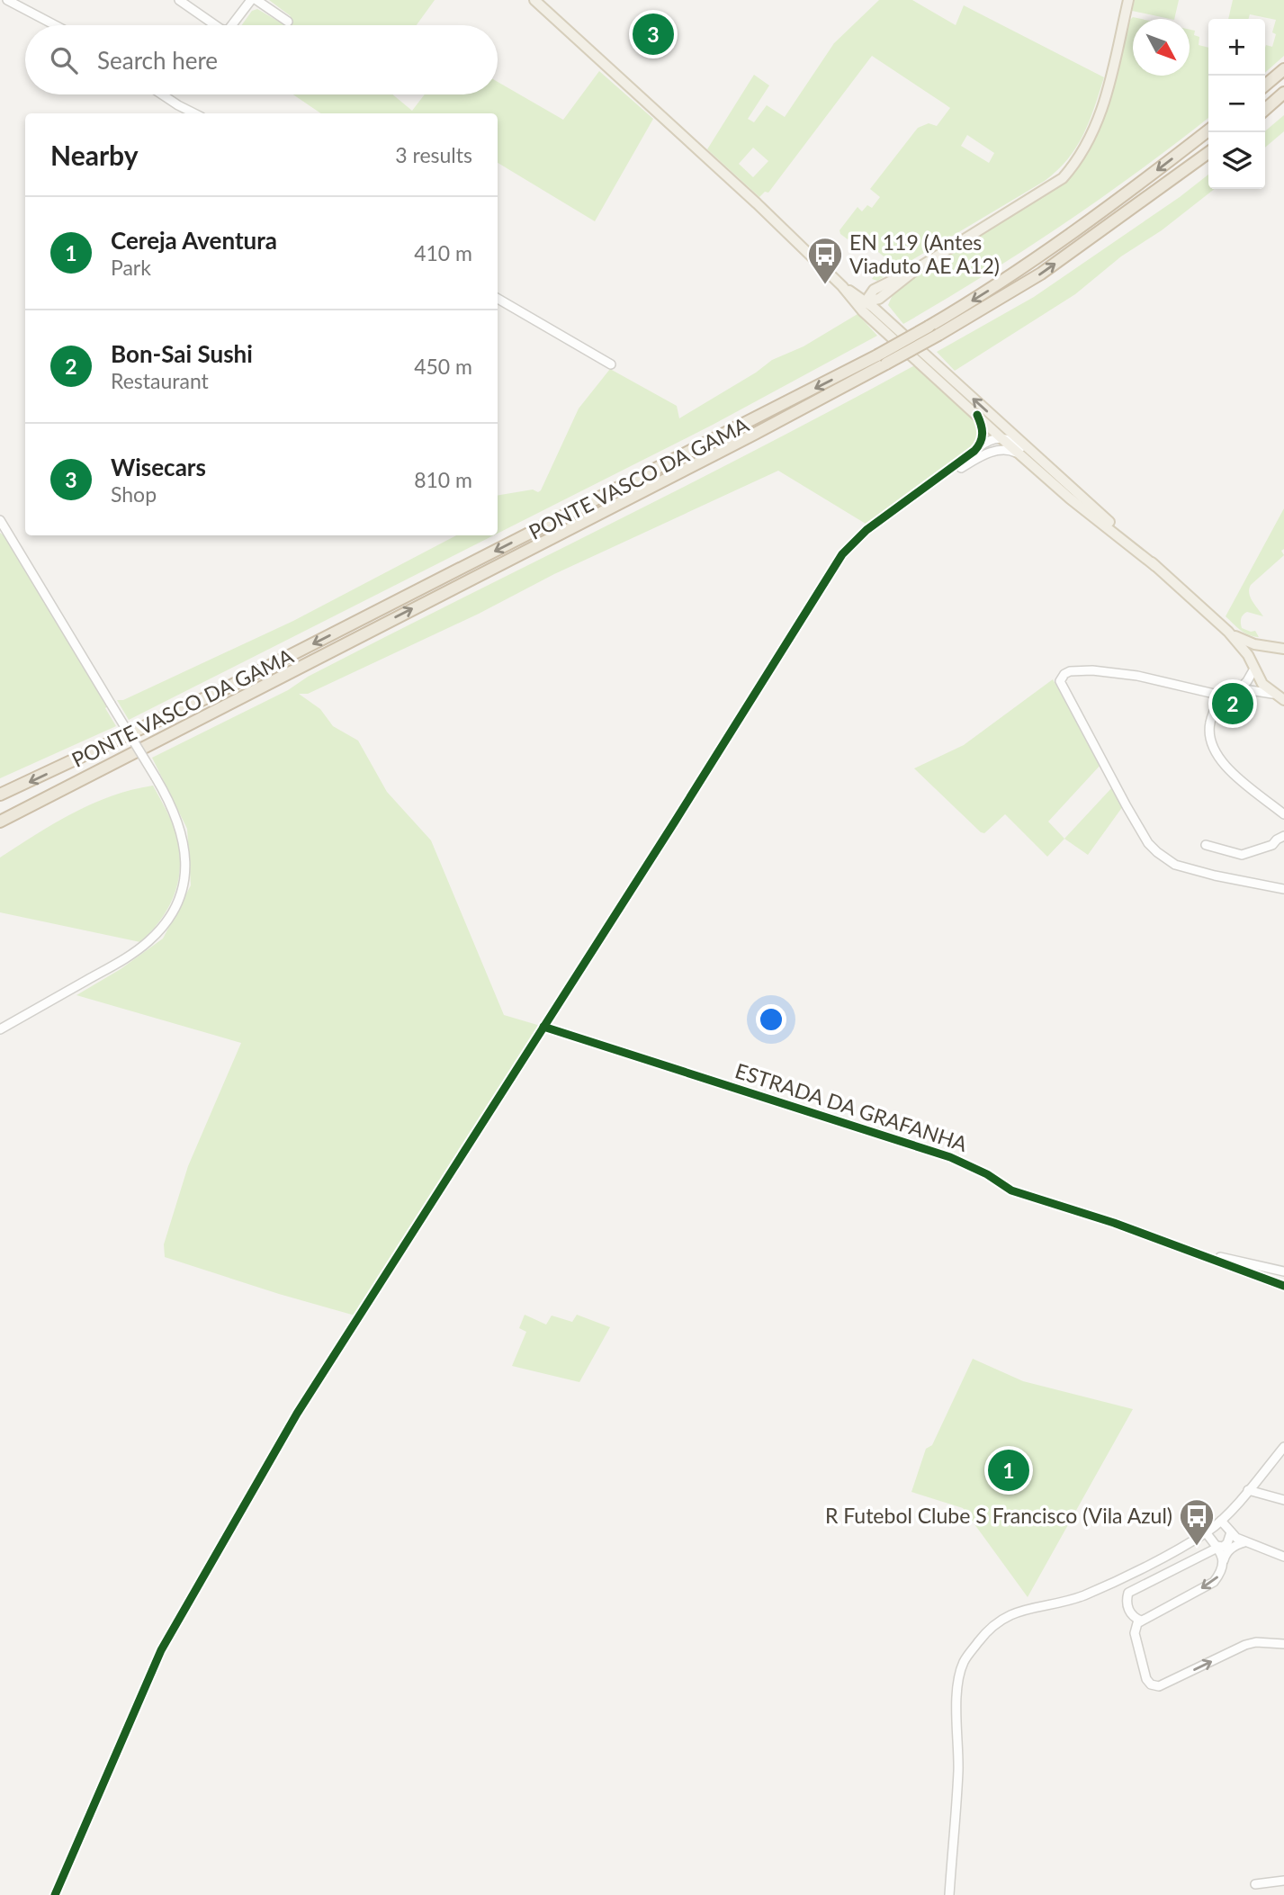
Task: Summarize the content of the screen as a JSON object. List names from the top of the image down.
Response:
{
  "streets": {
    "highway": ["PONTE VASCO DA GAMA"],
    "street": ["ESTRADA DA GRAFANHA"]
  },
  "places": {
    "bus stop": ["EN 119 (Antes Viaduto AE A12)", "R Futebol Clube S Francisco (Vila Azul)"]
  },
  "north": "bottom right",
  "page": {
    "pins": ["3", "2", "1"],
    "map_buttons": ["+", "−"],
    "search": "Search here",
    "heading": ["Nearby", "3 results"],
    "list": [
      {
        "mark": "1",
        "name": "Cereja Aventura",
        "note": "Park",
        "value": "410 m"
      },
      {
        "mark": "2",
        "name": "Bon-Sai Sushi",
        "note": "Restaurant",
        "value": "450 m"
      },
      {
        "mark": "3",
        "name": "Wisecars",
        "note": "Shop",
        "value": "810 m"
      }
    ]
  }
}
